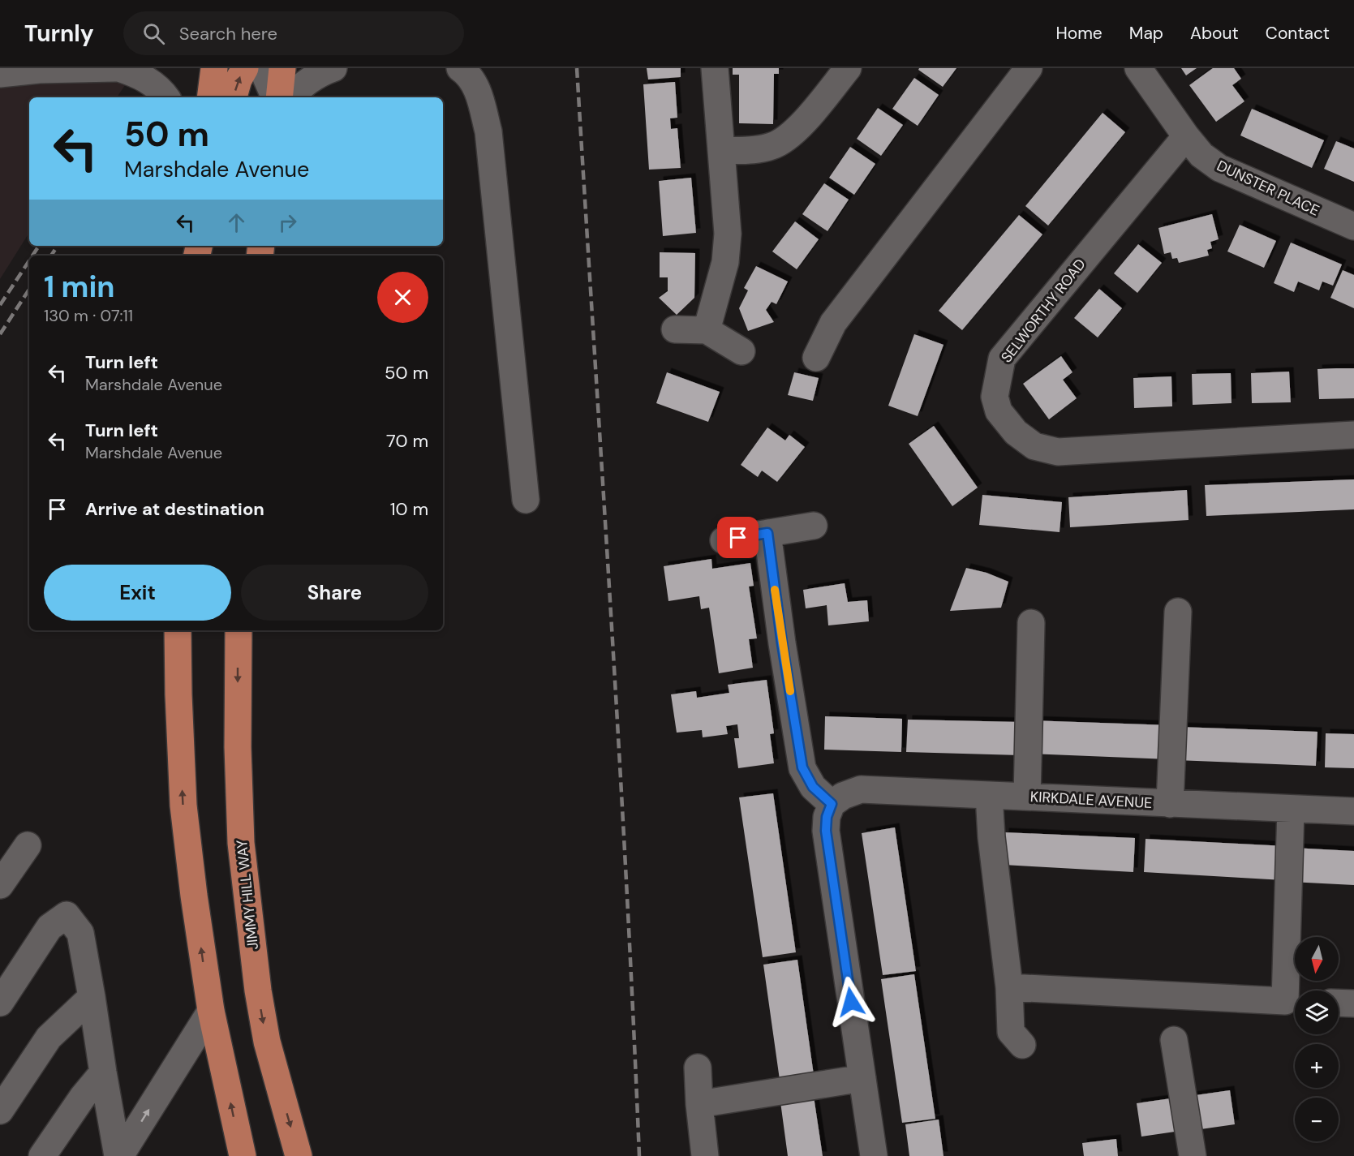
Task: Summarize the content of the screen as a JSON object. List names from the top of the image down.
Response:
{
  "streets": {
    "highway": ["JIMMY HILL WAY"],
    "street": ["DUNSTER PLACE", "SELWORTHY ROAD", "KIRKDALE AVENUE"]
  },
  "crossings": [
    ["DUNSTER PLACE", "SELWORTHY ROAD"]
  ],
  "north": "bottom",
  "page": {
    "header": "Turnly",
    "search": "Search here",
    "nav": [
      "Home",
      "Map",
      "About",
      "Contact"
    ],
    "turn": ["50 m", "Marshdale Avenue"],
    "heading": ["1 min", "130 m · 07:11"],
    "list": [
      {
        "name": "Turn left",
        "note": "Marshdale Avenue",
        "value": "50 m"
      },
      {
        "name": "Turn left",
        "note": "Marshdale Avenue",
        "value": "70 m"
      },
      {
        "name": "Arrive at destination",
        "value": "10 m"
      }
    ],
    "buttons": ["Exit", "Share"],
    "map_buttons": ["+", "−"]
  }
}
